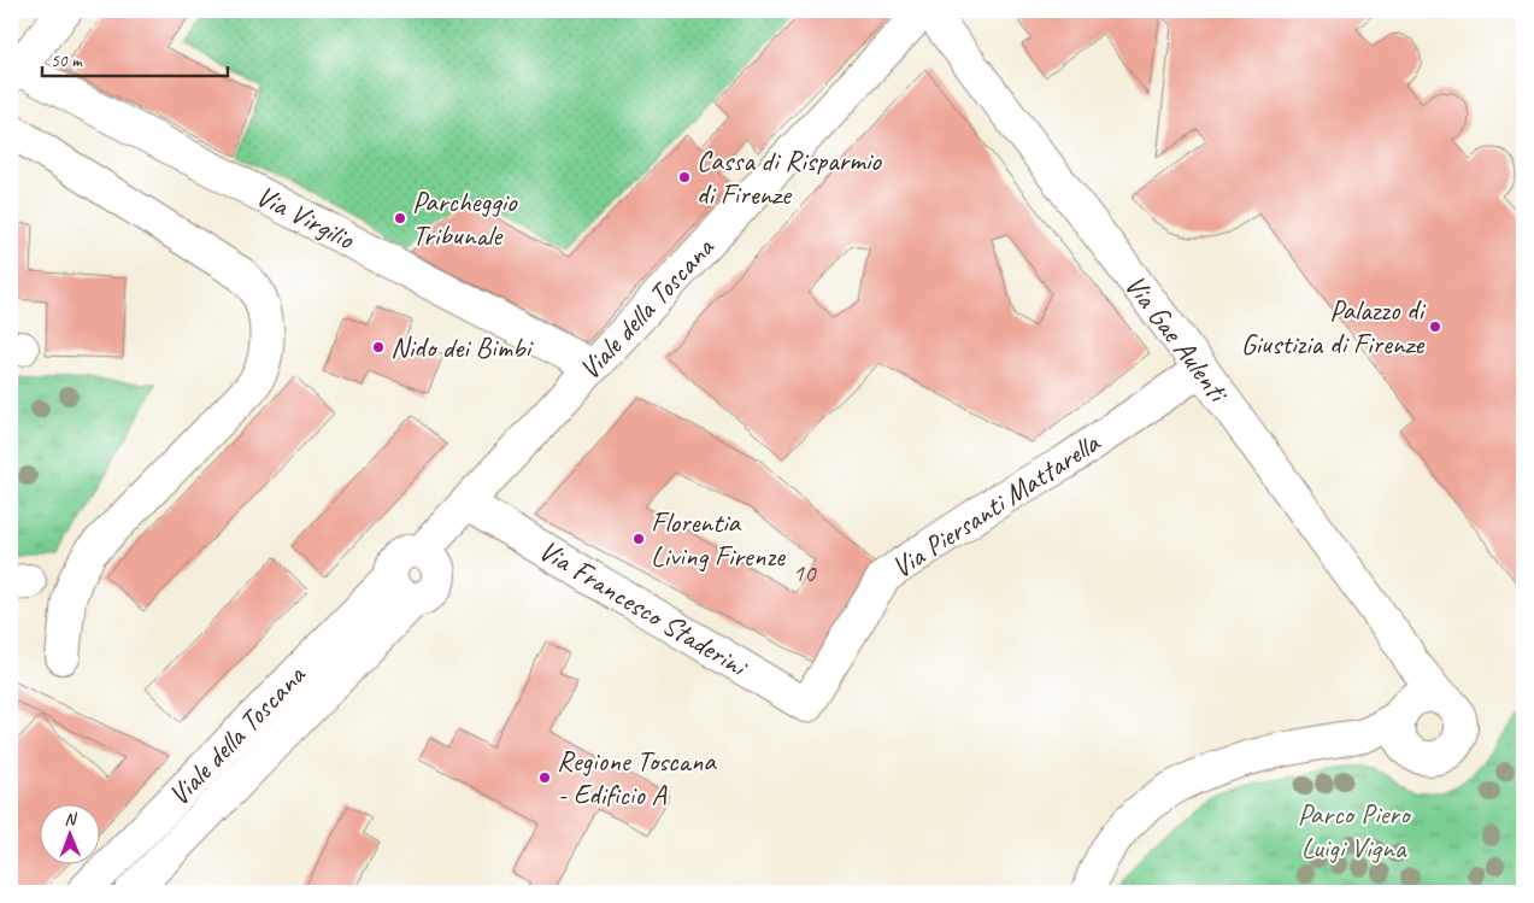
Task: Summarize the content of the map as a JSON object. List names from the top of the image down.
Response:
{
  "streets": {
    "street": [
      "Via Virgilio",
      "Viale della Toscana",
      "Via Gae Aulenti",
      "Via Piersanti Mattarella",
      "Via Francesco Staderini"
    ]
  },
  "crossings": [
    ["Via Virgilio", "Viale della Toscana"],
    ["Viale della Toscana", "Via Gae Aulenti"],
    ["Viale della Toscana", "Via Francesco Staderini"],
    ["Via Gae Aulenti", "Via Piersanti Mattarella"],
    ["Via Piersanti Mattarella", "Via Francesco Staderini"]
  ],
  "parks": ["Parco Piero Luigi Vigna"],
  "places": [
    "Cassa di Risparmio di Firenze",
    "Parcheggio Tribunale",
    "Palazzo di Giustizia di Firenze",
    "Nido dei Bimbi",
    "Florentia Living Firenze",
    "Regione Toscana - Edificio A"
  ],
  "house_numbers": ["10"],
  "scale_bar": "50 m",
  "north": "top"
}
